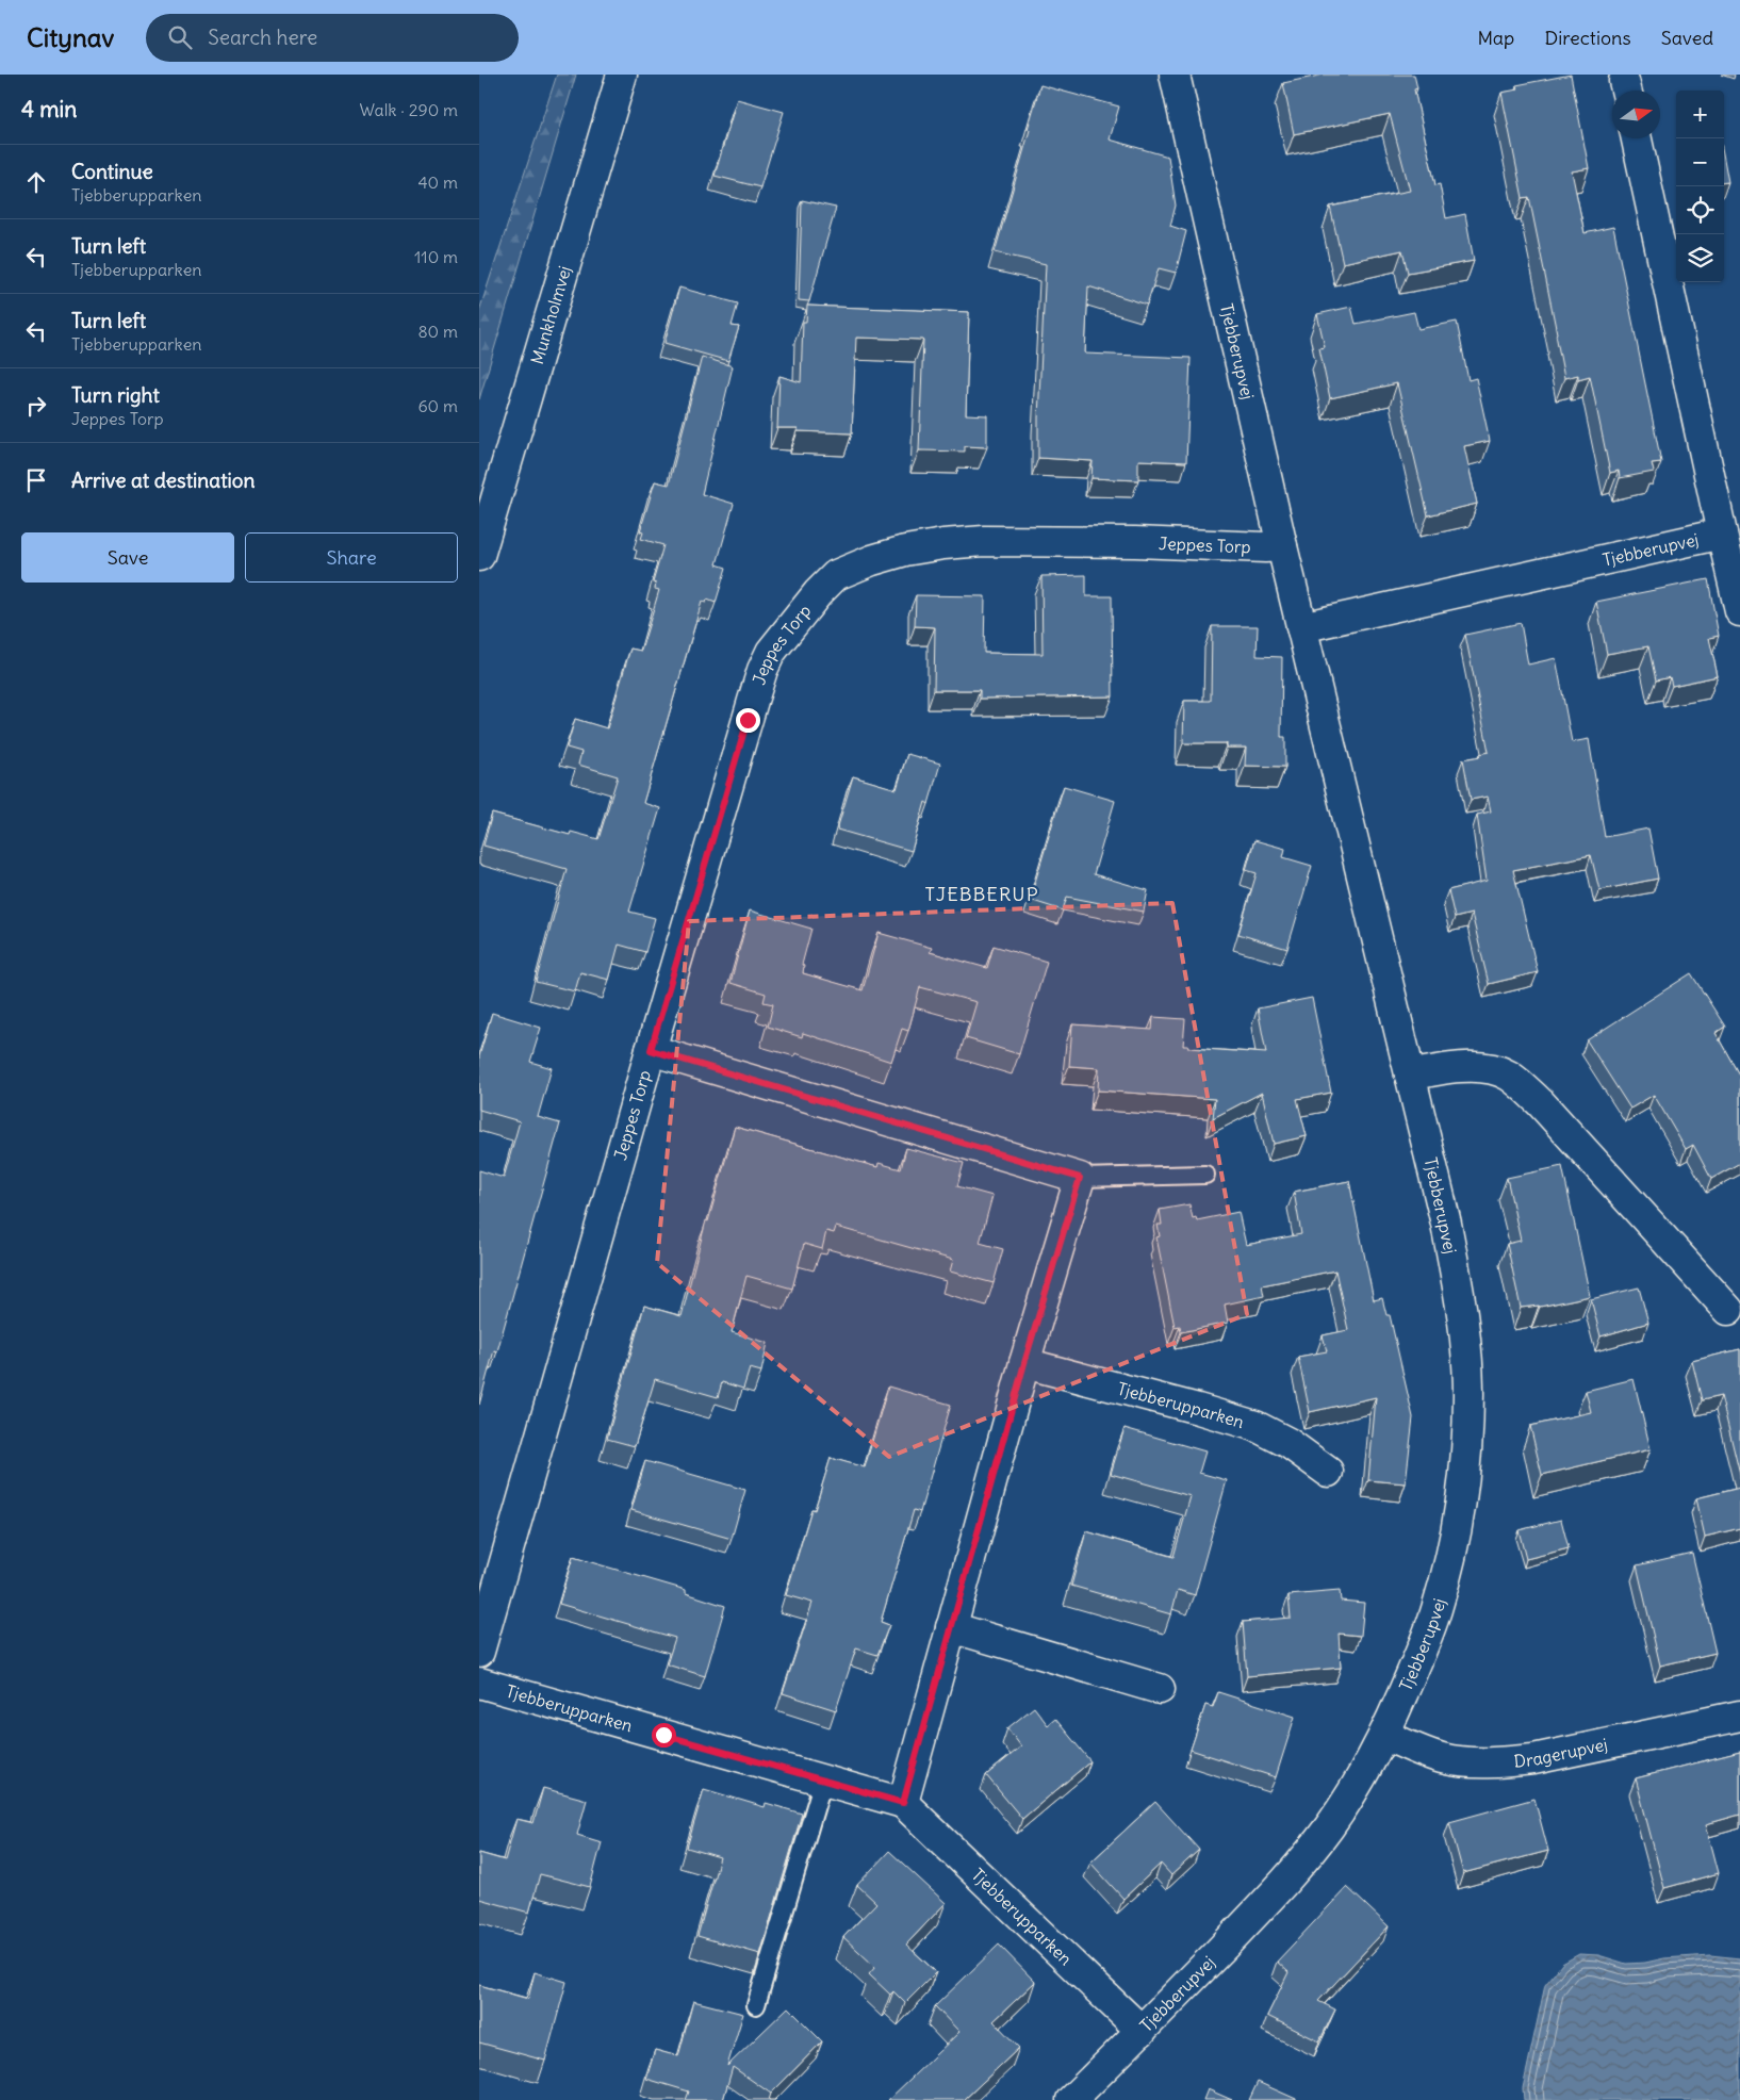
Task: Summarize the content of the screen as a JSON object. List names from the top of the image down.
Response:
{
  "streets": {
    "street": [
      "Munkholmvej",
      "Tjebberupvej",
      "Jeppes Torp",
      "Tjebberupparken",
      "Dragerupvej"
    ]
  },
  "crossings": [
    ["Tjebberupvej", "Jeppes Torp"],
    ["Tjebberupvej", "Tjebberupparken"],
    ["Tjebberupvej", "Dragerupvej"]
  ],
  "districts": ["TJEBBERUP"],
  "north": "right",
  "page": {
    "header": "Citynav",
    "search": "Search here",
    "nav": ["Map", "Directions", "Saved"],
    "heading": ["4 min", "Walk · 290 m"],
    "map_buttons": ["+", "−"],
    "list": [
      ["Continue", "Tjebberupparken", "40 m"],
      ["Turn left", "Tjebberupparken", "110 m"],
      ["Turn left", "Tjebberupparken", "80 m"],
      ["Turn right", "Jeppes Torp", "60 m"],
      "Arrive at destination"
    ],
    "buttons": ["Save", "Share"]
  }
}
